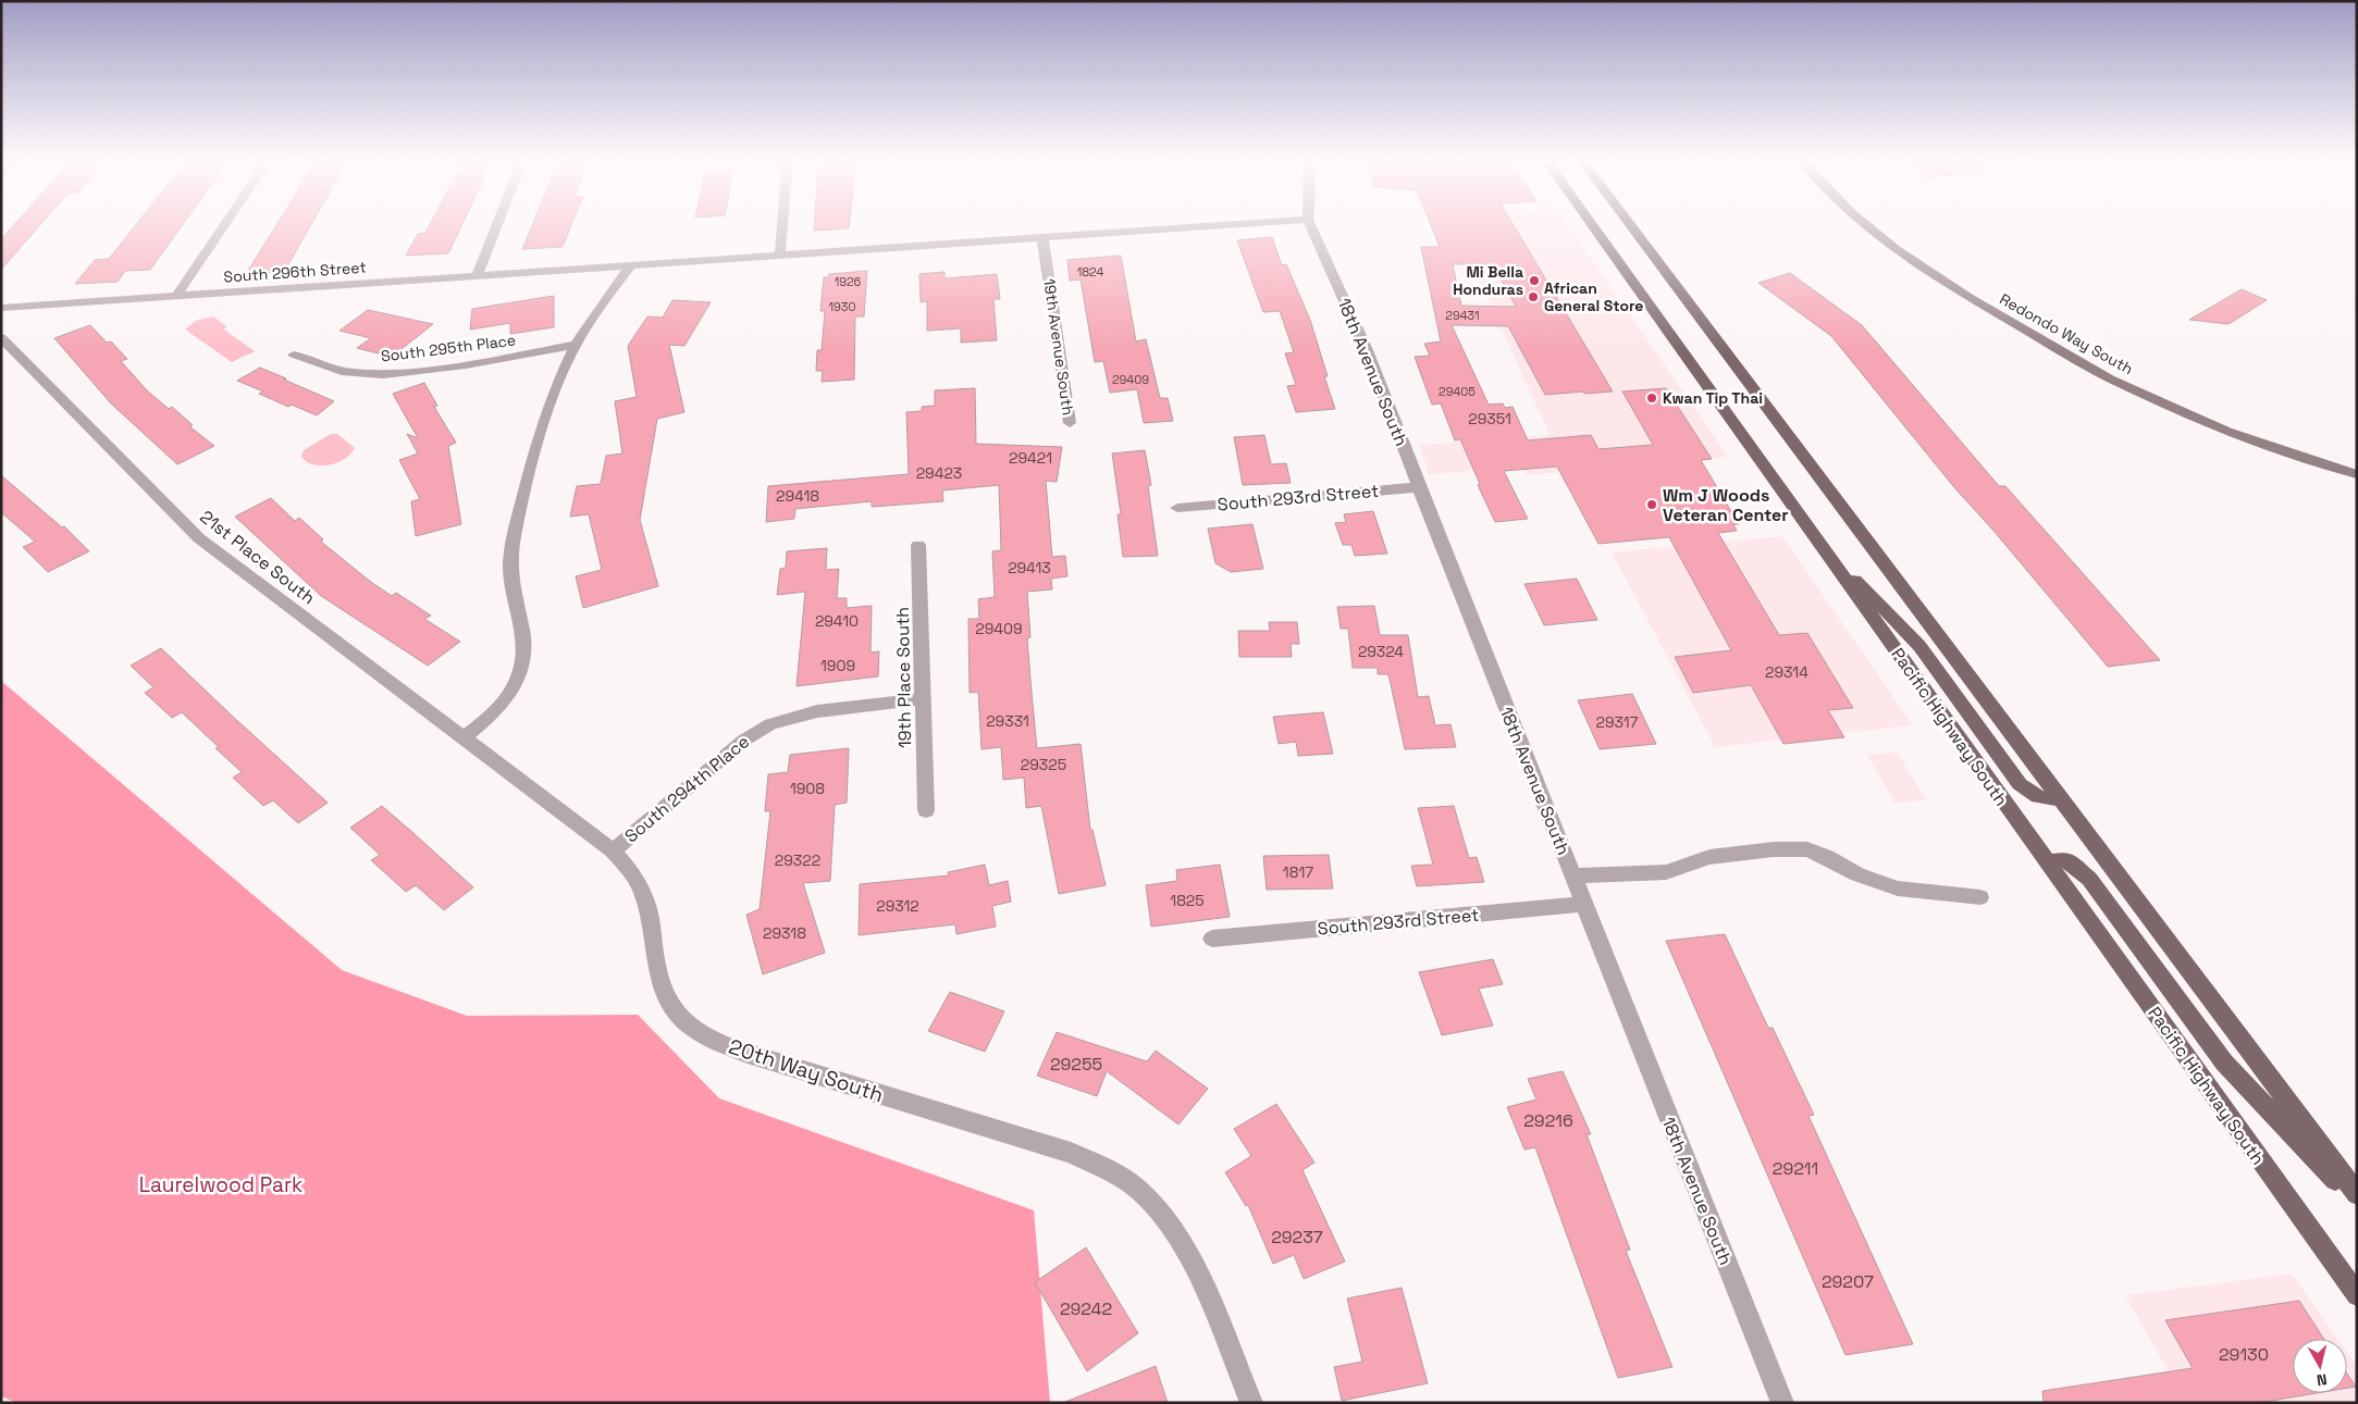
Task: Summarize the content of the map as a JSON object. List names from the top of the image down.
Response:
{
  "streets": {
    "main road": ["Pacific Highway South"],
    "street": [
      "South 296th Street",
      "Redondo Way South",
      "19th Avenue South",
      "South 295th Place",
      "18th Avenue South",
      "South 293rd Street",
      "21st Place South",
      "19th Place South",
      "South 294th Place",
      "20th Way South"
    ]
  },
  "crossings": [
    ["South 296th Street", "19th Avenue South"],
    ["18th Avenue South", "South 293rd Street"],
    ["21st Place South", "20th Way South"],
    ["19th Place South", "South 294th Place"],
    ["South 294th Place", "20th Way South"]
  ],
  "parks": ["Laurelwood Park"],
  "places": [
    "Mi Bella Honduras",
    "African General Store",
    "Kwan Tip Thai",
    "Wm J Woods Veteran Center"
  ],
  "house_numbers": [
    "1824",
    "1926",
    "1930",
    "29431",
    "29409",
    "29405",
    "29351",
    "29421",
    "29423",
    "29418",
    "29413",
    "29410",
    "29409",
    "29324",
    "1909",
    "29314",
    "29331",
    "29317",
    "29325",
    "1908",
    "29322",
    "1817",
    "1825",
    "29312",
    "29318",
    "29255",
    "29216",
    "29211",
    "29237",
    "29207",
    "29242",
    "29130"
  ],
  "north": "bottom"
}
